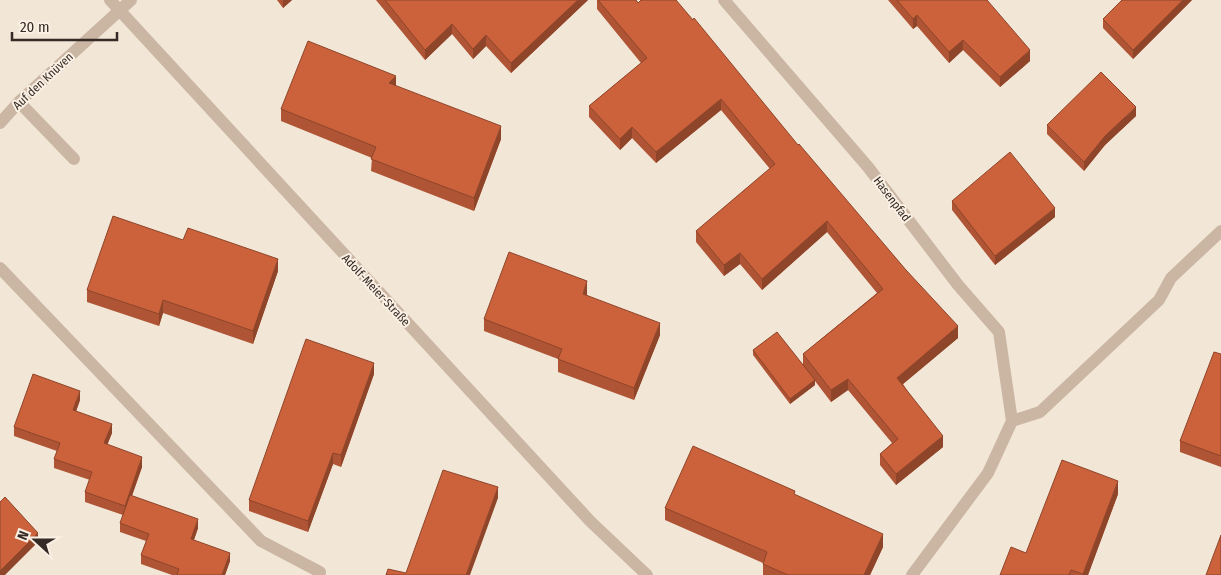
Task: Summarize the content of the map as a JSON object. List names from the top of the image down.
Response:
{
  "streets": {
    "street": ["Auf den Knüven", "Hasenpfad", "Adolf-Meier-Straße"]
  },
  "crossings": [
    ["Auf den Knüven", "Adolf-Meier-Straße"]
  ],
  "scale_bar": "20 m",
  "north": "left"
}
